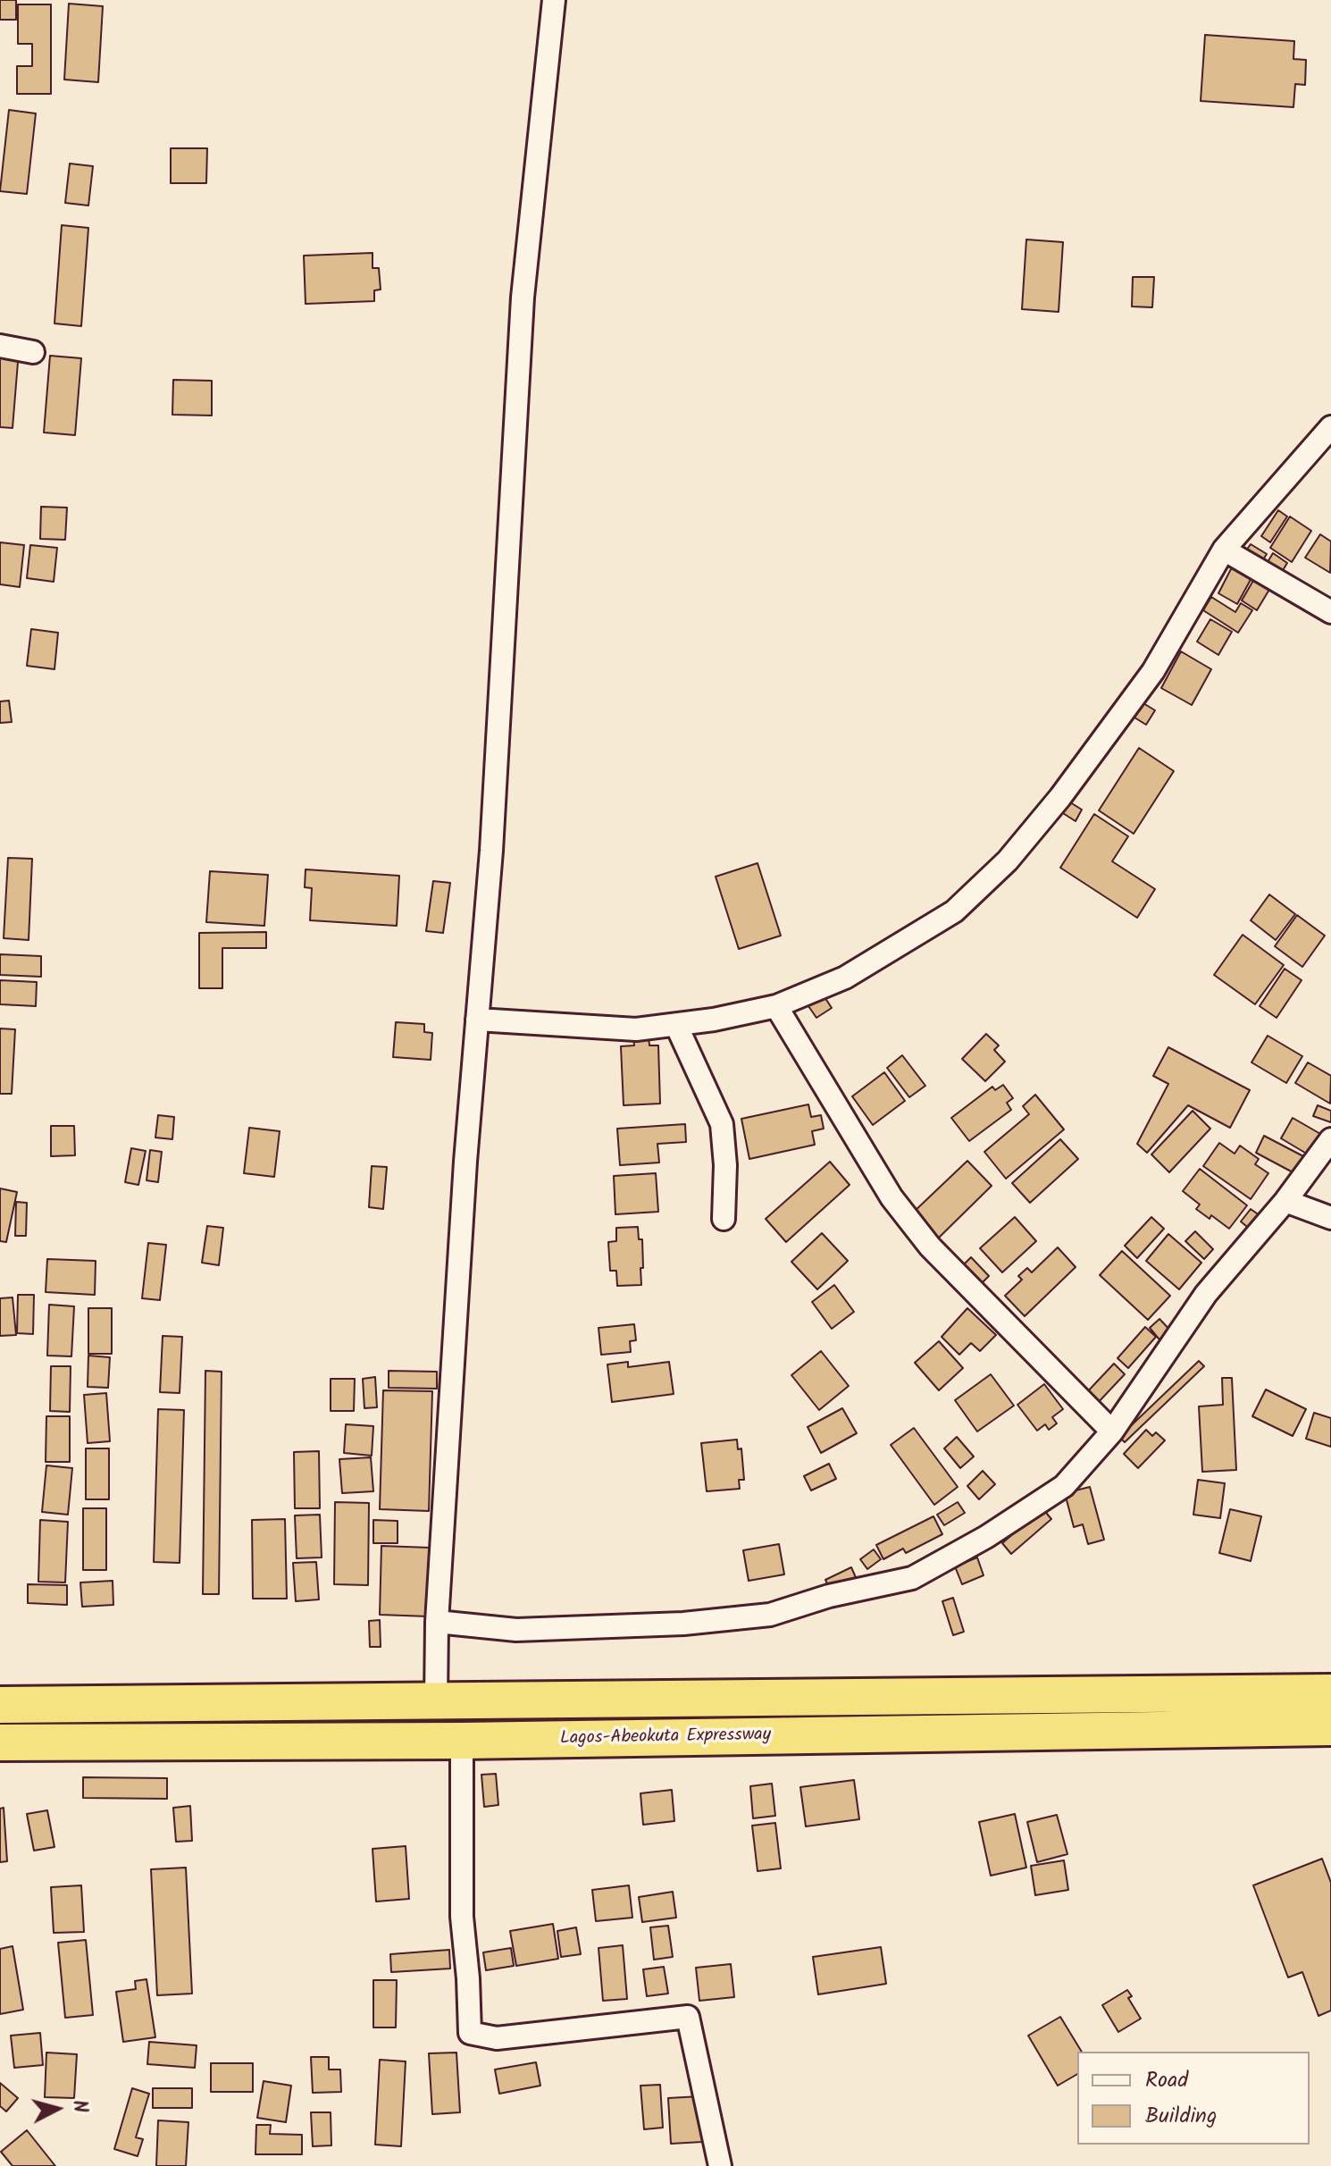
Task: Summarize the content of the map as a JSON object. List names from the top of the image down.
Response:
{
  "streets": {
    "highway": ["Lagos-Abeokuta Expressway"]
  },
  "legend": ["Road", "Building"],
  "north": "right"
}
